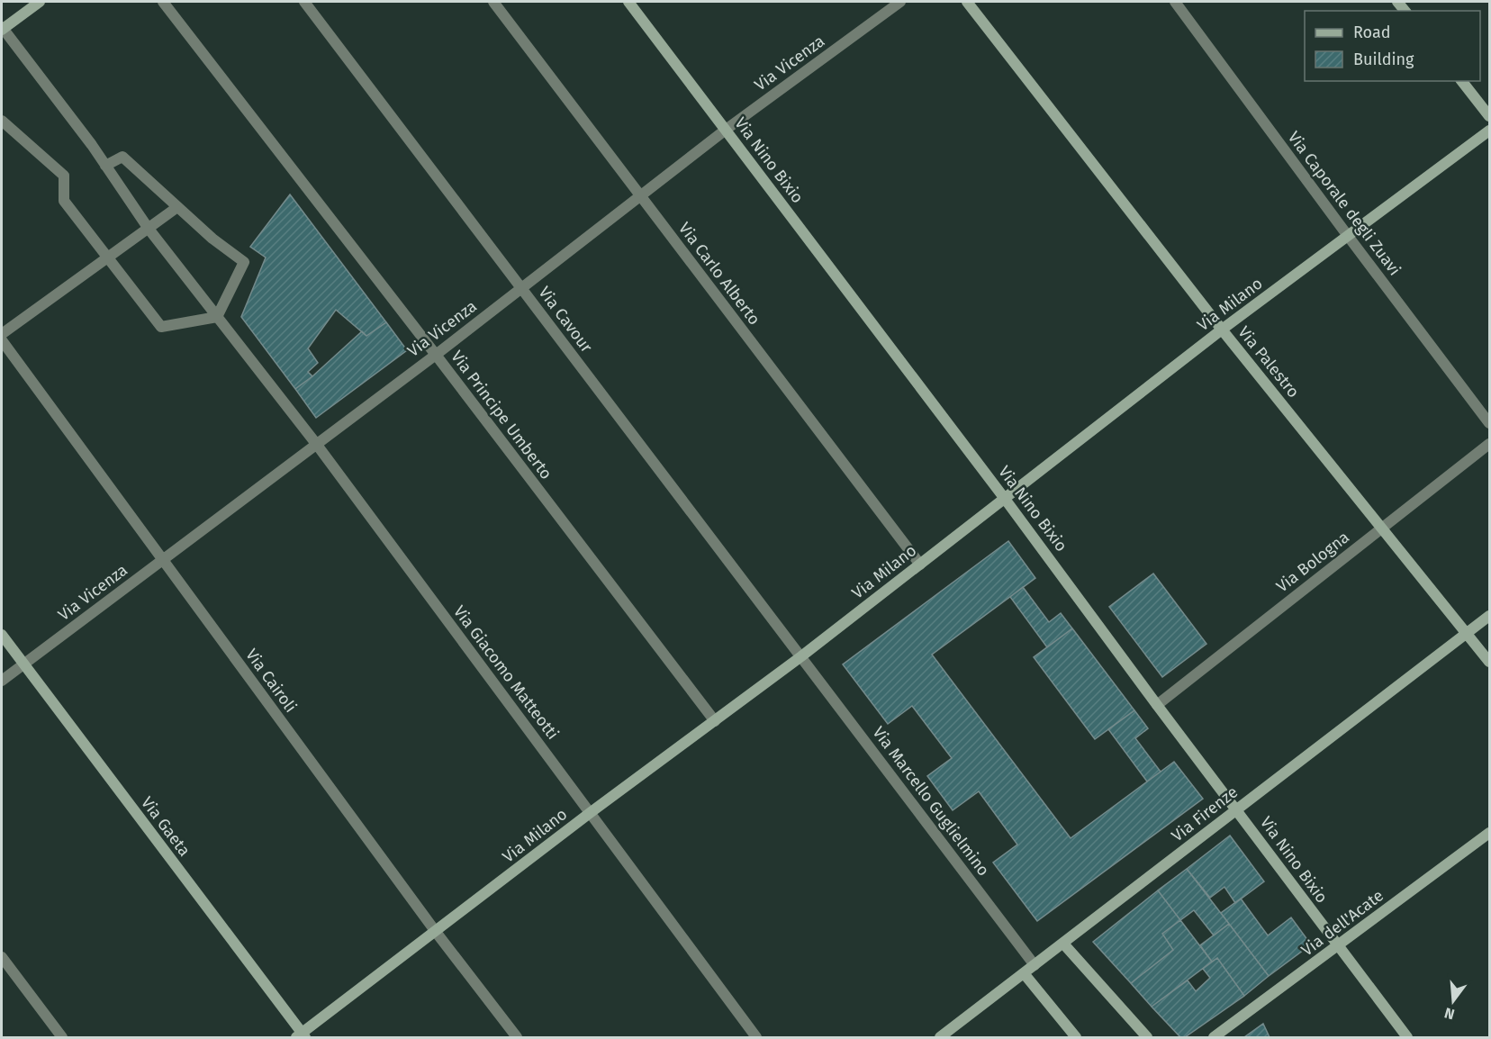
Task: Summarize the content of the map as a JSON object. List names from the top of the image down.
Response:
{
  "streets": {
    "street": [
      "Via Vicenza",
      "Via Nino Bixio",
      "Via Caporale degli Zuavi",
      "Via Carlo Alberto",
      "Via Milano",
      "Via Cavour",
      "Via Palestro",
      "Via Principe Umberto",
      "Via Bologna",
      "Via Giacomo Matteotti",
      "Via Cairoli",
      "Via Marcello Guglielmino",
      "Via Firenze",
      "Via Gaeta",
      "Via dell'Acate"
    ]
  },
  "crossings": [
    ["Via Vicenza", "Via Nino Bixio"],
    ["Via Vicenza", "Via Carlo Alberto"],
    ["Via Vicenza", "Via Cavour"],
    ["Via Vicenza", "Via Principe Umberto"],
    ["Via Vicenza", "Via Giacomo Matteotti"],
    ["Via Vicenza", "Via Cairoli"],
    ["Via Vicenza", "Via Gaeta"],
    ["Via Nino Bixio", "Via Milano"],
    ["Via Nino Bixio", "Via Bologna"],
    ["Via Nino Bixio", "Via Firenze"],
    ["Via Nino Bixio", "Via dell'Acate"],
    ["Via Caporale degli Zuavi", "Via Milano"],
    ["Via Carlo Alberto", "Via Milano"],
    ["Via Milano", "Via Cavour"],
    ["Via Milano", "Via Palestro"],
    ["Via Milano", "Via Principe Umberto"],
    ["Via Milano", "Via Giacomo Matteotti"],
    ["Via Milano", "Via Cairoli"],
    ["Via Milano", "Via Marcello Guglielmino"],
    ["Via Milano", "Via Gaeta"],
    ["Via Cavour", "Via Marcello Guglielmino"],
    ["Via Palestro", "Via Bologna"],
    ["Via Palestro", "Via Firenze"],
    ["Via Marcello Guglielmino", "Via Firenze"]
  ],
  "legend": ["Road", "Building"],
  "north": "bottom"
}
